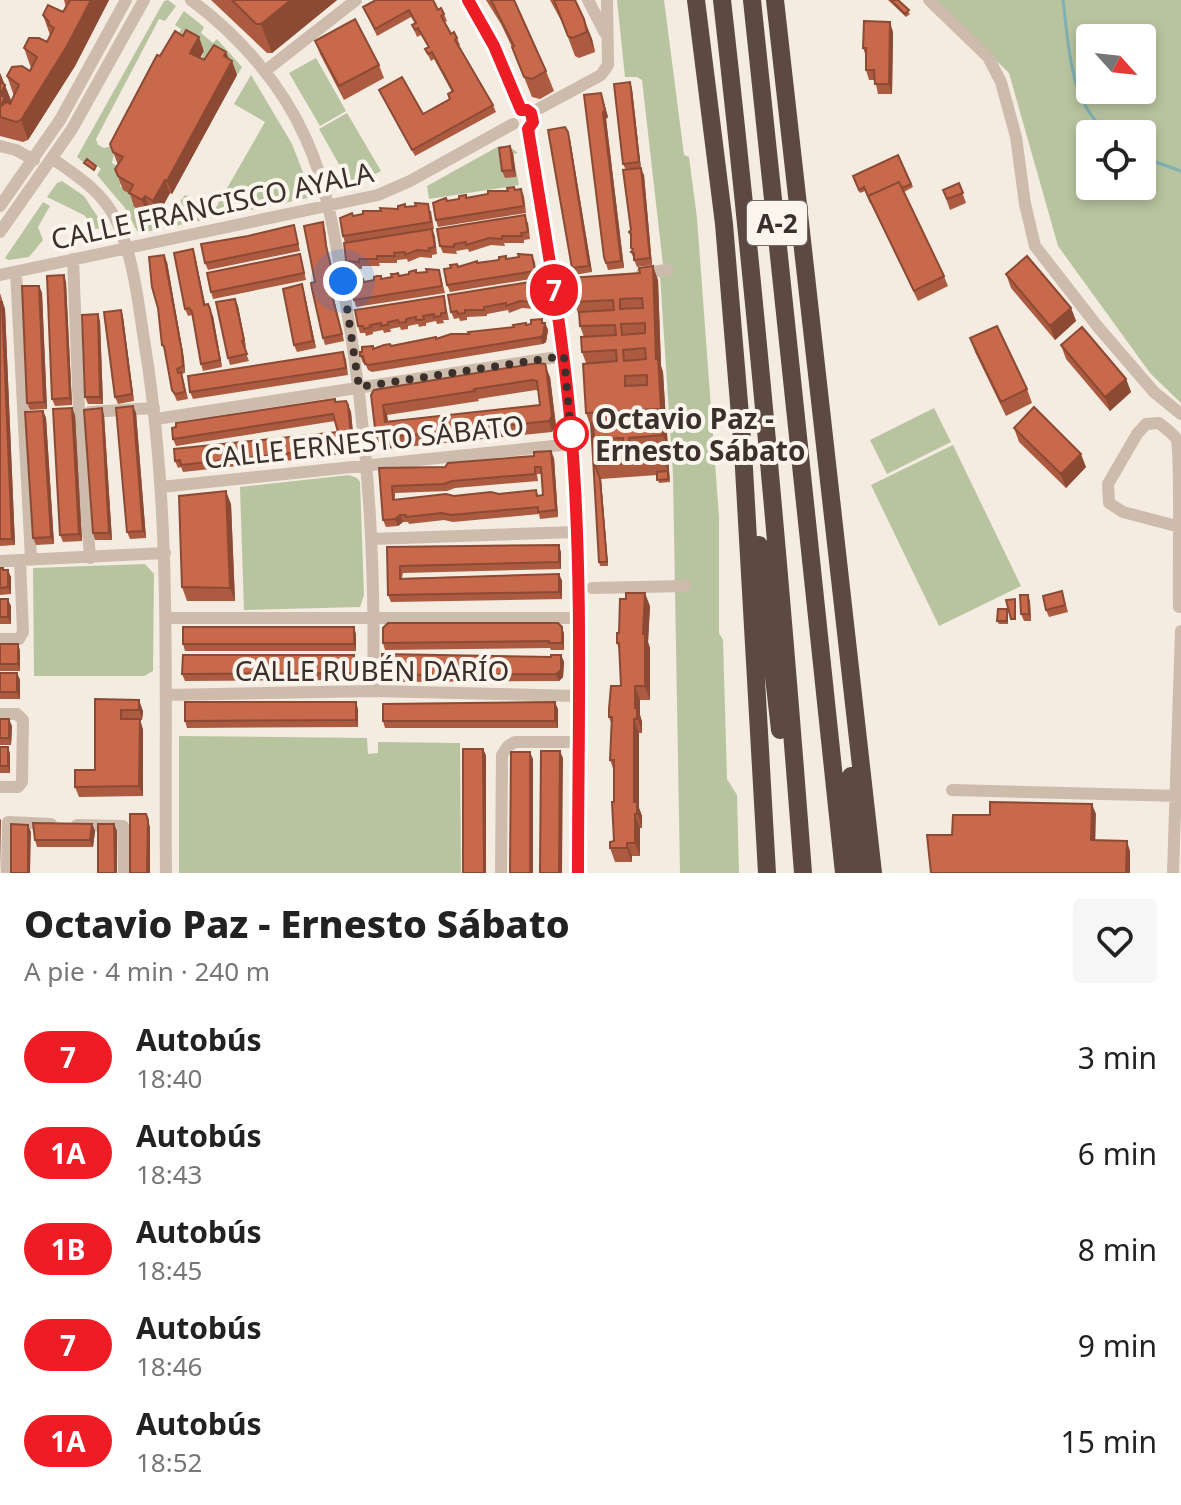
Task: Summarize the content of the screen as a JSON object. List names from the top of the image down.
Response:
{
  "streets": {
    "highway": ["A-2"],
    "street": ["CALLE FRANCISCO AYALA", "CALLE ERNESTO SÁBATO", "CALLE RUBÉN DARÍO"]
  },
  "places": ["Octavio Paz - Ernesto Sábato"],
  "lines": ["bus line 7"],
  "north": "bottom right",
  "page": {
    "on_map": "7",
    "heading": ["Octavio Paz - Ernesto Sábato", "A pie · 4 min · 240 m"],
    "list": [
      {
        "mark": "7",
        "name": "Autobús",
        "note": "18:40",
        "value": "3 min"
      },
      {
        "mark": "1A",
        "name": "Autobús",
        "note": "18:43",
        "value": "6 min"
      },
      {
        "mark": "1B",
        "name": "Autobús",
        "note": "18:45",
        "value": "8 min"
      },
      {
        "mark": "7",
        "name": "Autobús",
        "note": "18:46",
        "value": "9 min"
      },
      {
        "mark": "1A",
        "name": "Autobús",
        "note": "18:52",
        "value": "15 min"
      }
    ]
  }
}
